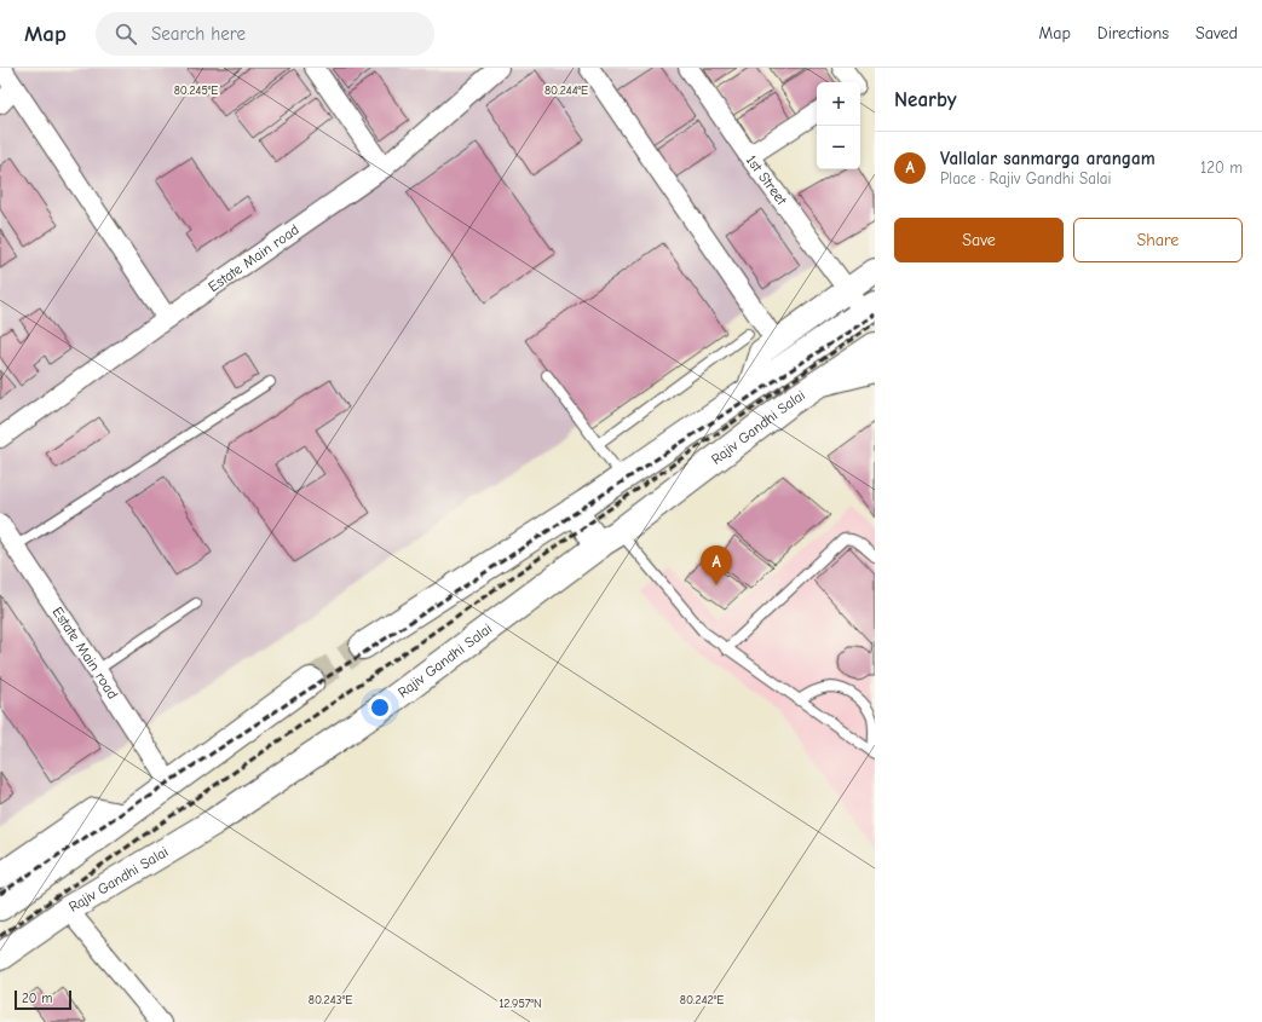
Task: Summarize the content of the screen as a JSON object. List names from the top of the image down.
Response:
{
  "streets": {
    "main road": ["Rajiv Gandhi Salai"],
    "street": ["1st Street", "Estate Main road"]
  },
  "scale_bar": "20 m",
  "page": {
    "header": "Map",
    "search": "Search here",
    "nav": ["Map", "Directions", "Saved"],
    "heading": "Nearby",
    "map_buttons": ["+", "−"],
    "list": [
      {
        "mark": "A",
        "name": "Vallalar sanmarga arangam",
        "note": "Place · Rajiv Gandhi Salai",
        "value": "120 m"
      }
    ],
    "buttons": ["Save", "Share"],
    "pins": "A",
    "scale": "20 m"
  },
  "coordinates": [
    "80.245°E",
    "80.244°E",
    "80.243°E",
    "80.242°E",
    "12.957°N"
  ]
}
